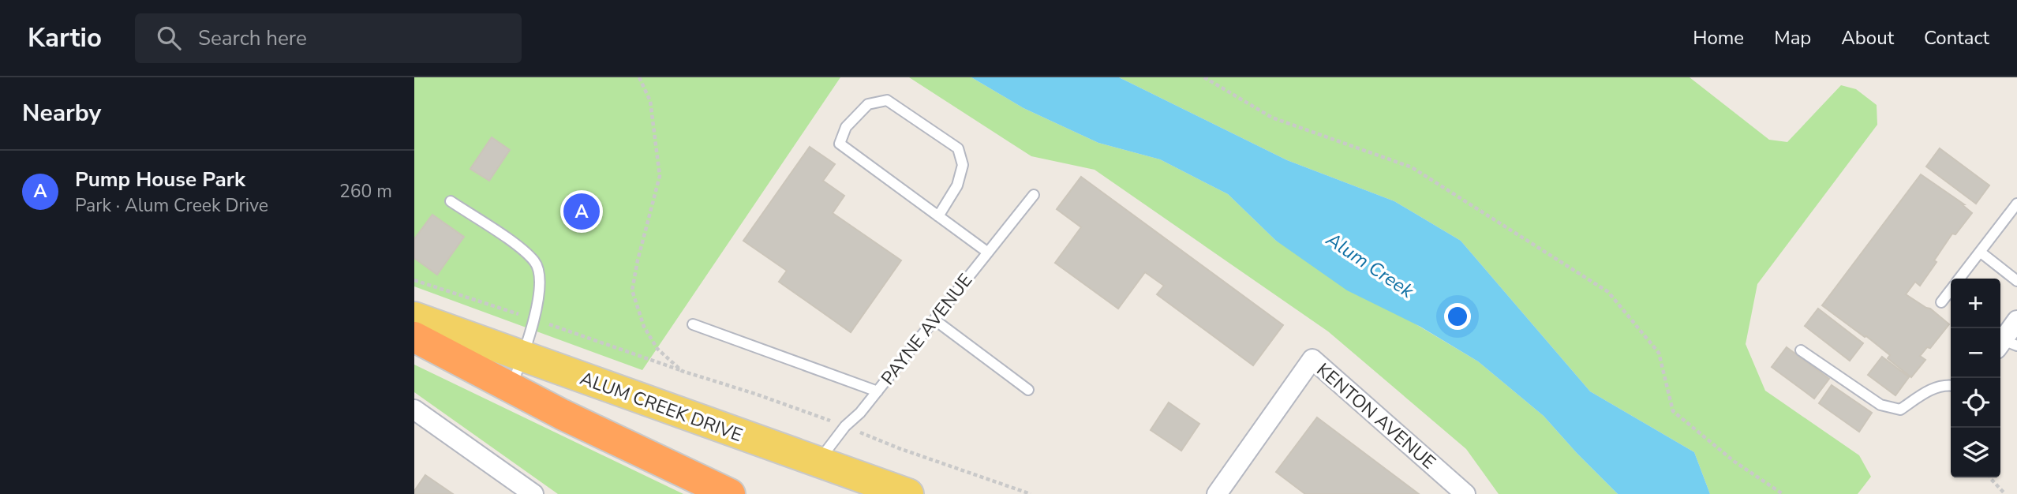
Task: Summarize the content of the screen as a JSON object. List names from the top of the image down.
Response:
{
  "streets": {
    "main road": ["ALUM CREEK DRIVE"],
    "street": ["KENTON AVENUE"],
    "lane": ["PAYNE AVENUE"]
  },
  "crossings": [
    ["PAYNE AVENUE", "ALUM CREEK DRIVE"]
  ],
  "water": ["Alum Creek"],
  "page": {
    "header": "Kartio",
    "search": "Search here",
    "nav": [
      "Home",
      "Map",
      "About",
      "Contact"
    ],
    "heading": "Nearby",
    "list": [
      {
        "mark": "A",
        "name": "Pump House Park",
        "note": "Park · Alum Creek Drive",
        "value": "260 m"
      }
    ],
    "pins": "A",
    "map_buttons": ["+", "−"]
  }
}
